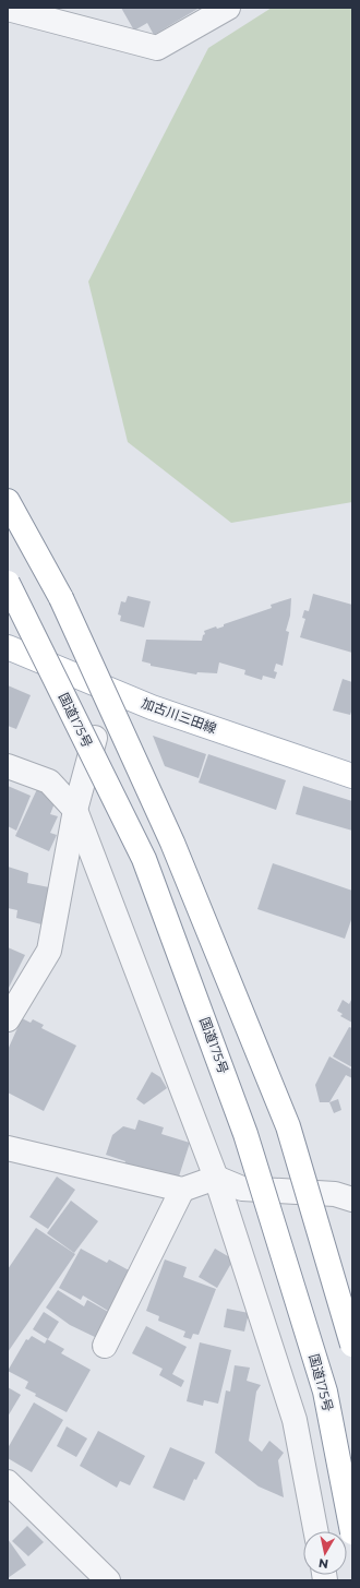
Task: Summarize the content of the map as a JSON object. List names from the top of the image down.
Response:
{
  "streets": {
    "main road": ["加古川三田線", "国道175号"]
  },
  "north": "bottom"
}
